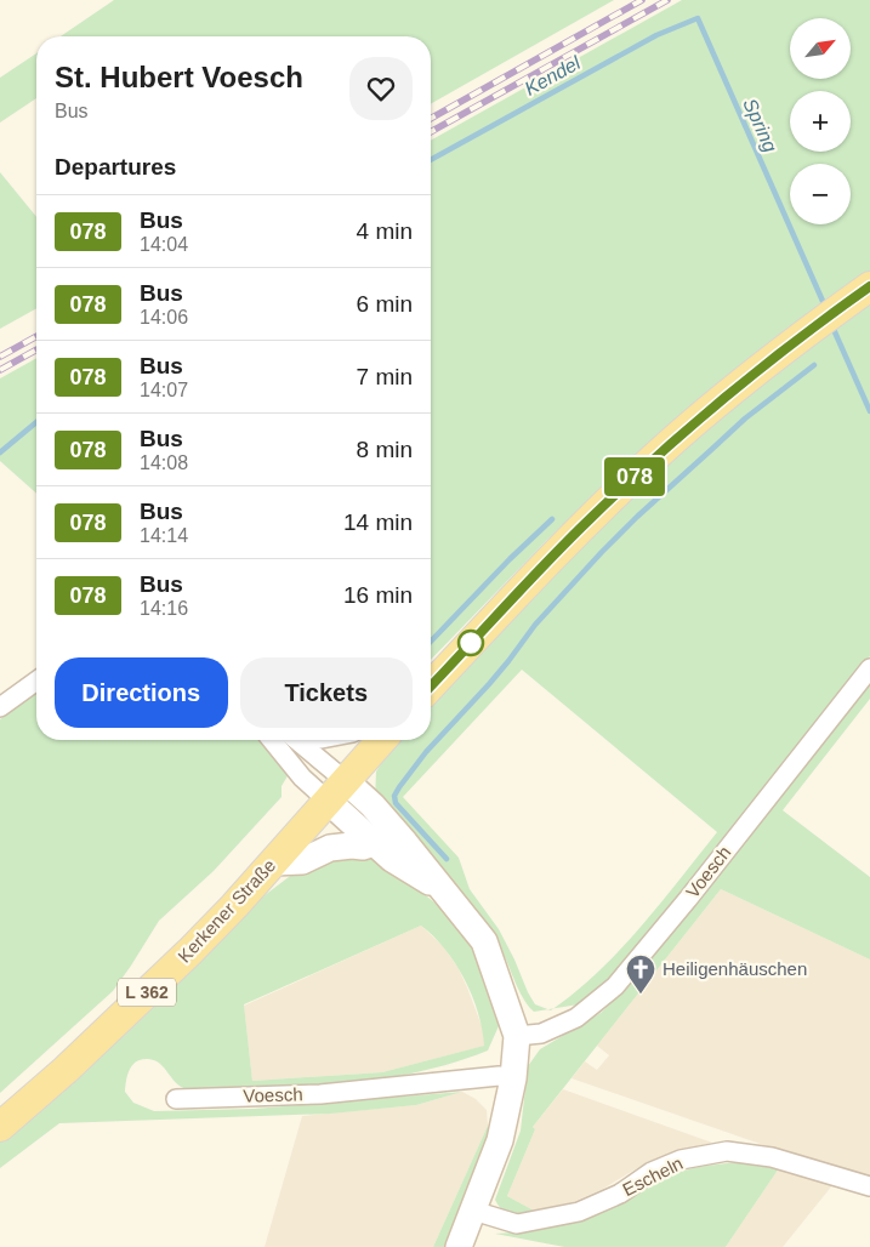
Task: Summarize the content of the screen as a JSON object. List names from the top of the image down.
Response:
{
  "streets": {
    "main road": ["Kerkener Straße", "L 362"],
    "street": ["Voesch", "Escheln"]
  },
  "water": ["Kendel", "Spring"],
  "places": {
    "church": ["Heiligenhäuschen"]
  },
  "lines": ["bus line 078"],
  "north": "top right",
  "page": {
    "on_map": "078",
    "map_buttons": ["+", "−"],
    "heading": [
      ["St. Hubert Voesch", "Bus"],
      "Departures"
    ],
    "list": [
      {
        "mark": "078",
        "name": "Bus",
        "note": "14:04",
        "value": "4 min"
      },
      {
        "mark": "078",
        "name": "Bus",
        "note": "14:06",
        "value": "6 min"
      },
      {
        "mark": "078",
        "name": "Bus",
        "note": "14:07",
        "value": "7 min"
      },
      {
        "mark": "078",
        "name": "Bus",
        "note": "14:08",
        "value": "8 min"
      },
      {
        "mark": "078",
        "name": "Bus",
        "note": "14:14",
        "value": "14 min"
      },
      {
        "mark": "078",
        "name": "Bus",
        "note": "14:16",
        "value": "16 min"
      }
    ],
    "buttons": ["Directions", "Tickets"]
  }
}
